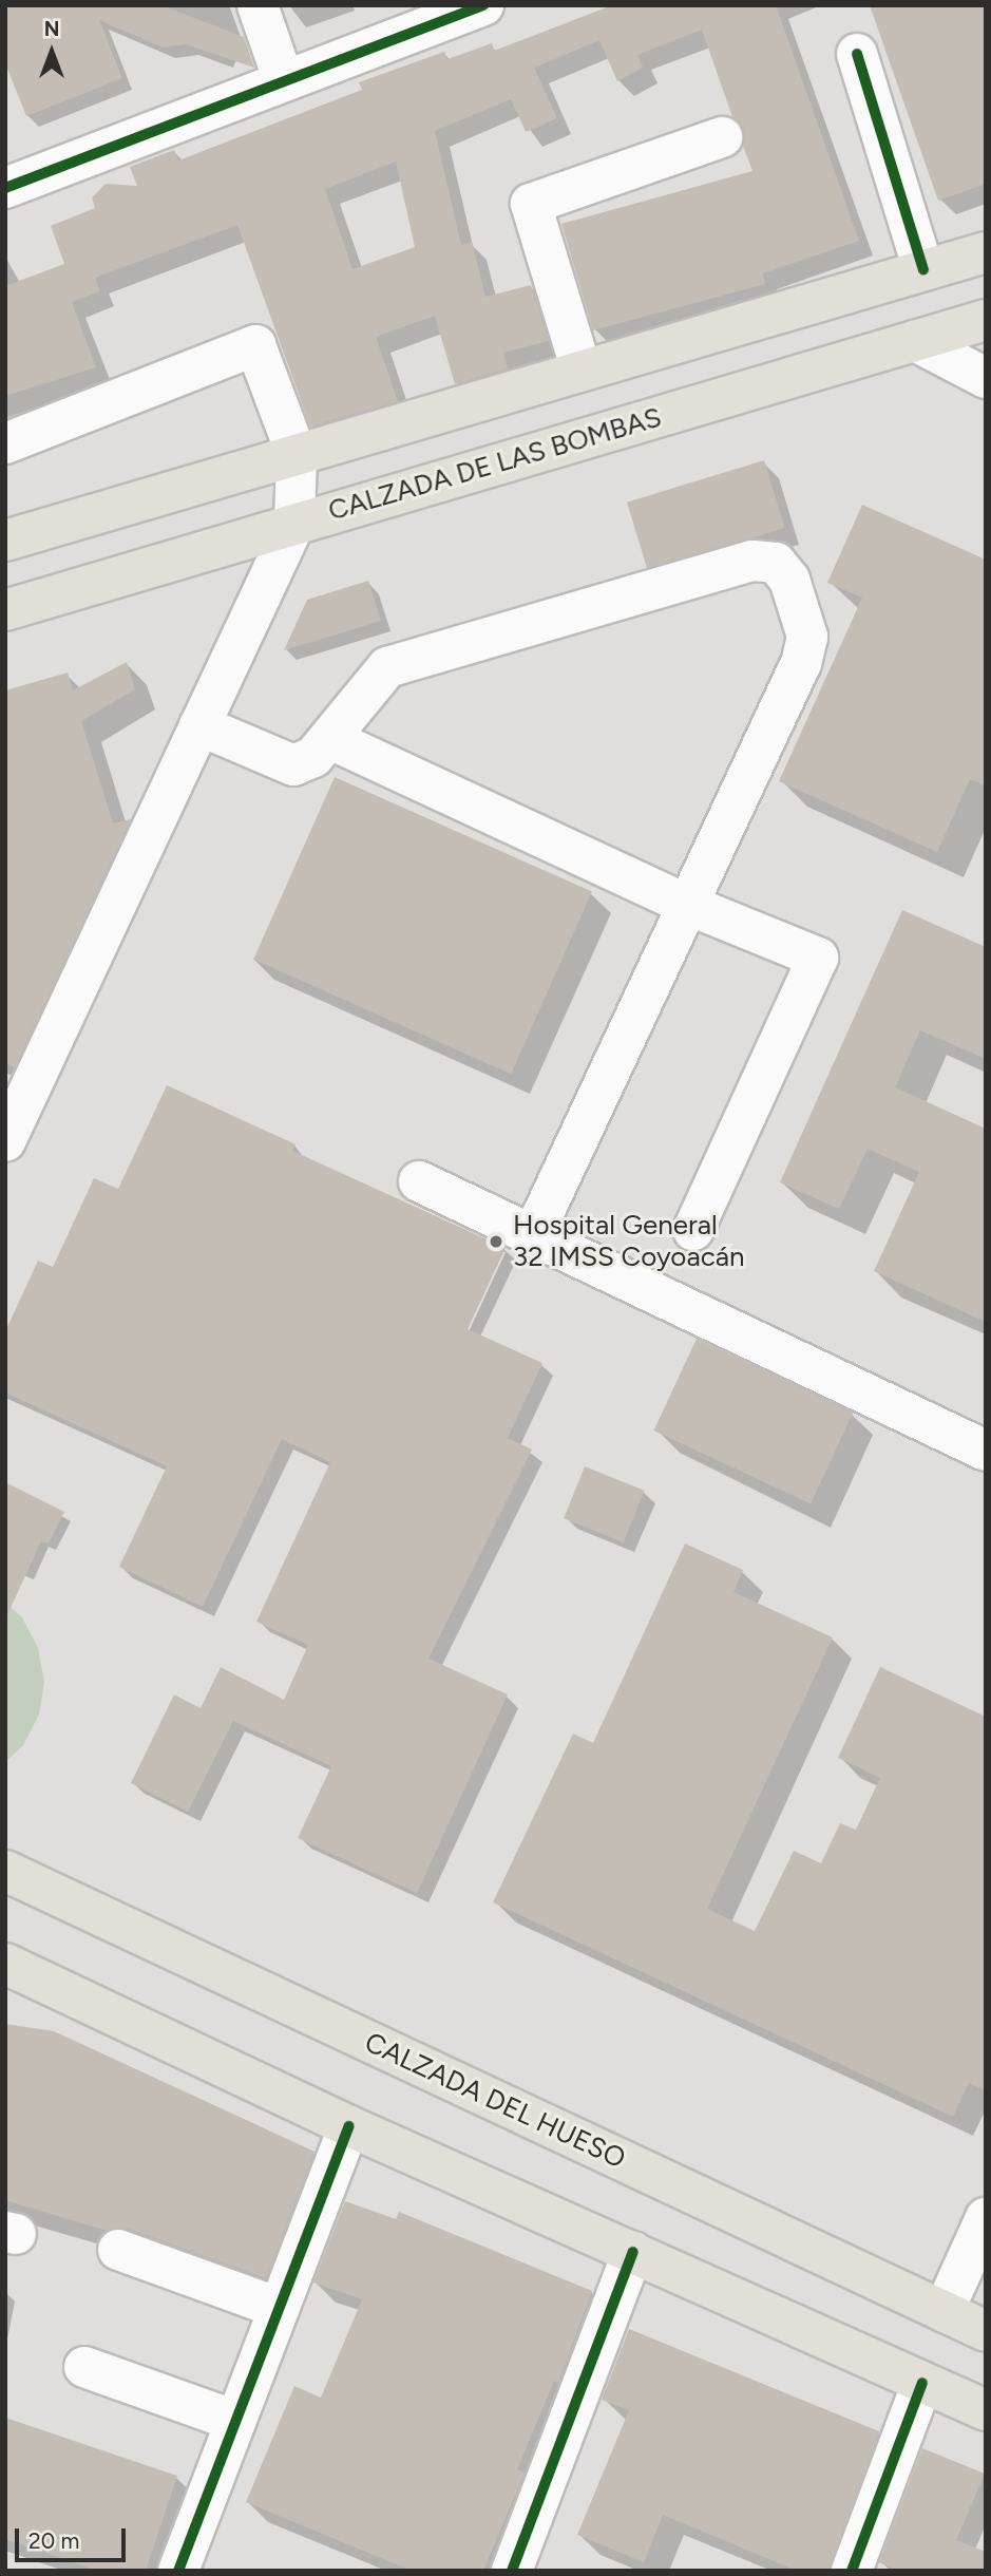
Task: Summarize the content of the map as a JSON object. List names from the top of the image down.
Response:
{
  "streets": {
    "main road": ["CALZADA DE LAS BOMBAS", "CALZADA DEL HUESO"]
  },
  "places": ["Hospital General 32 IMSS Coyoacán"],
  "scale_bar": "20 m",
  "north": "top"
}
